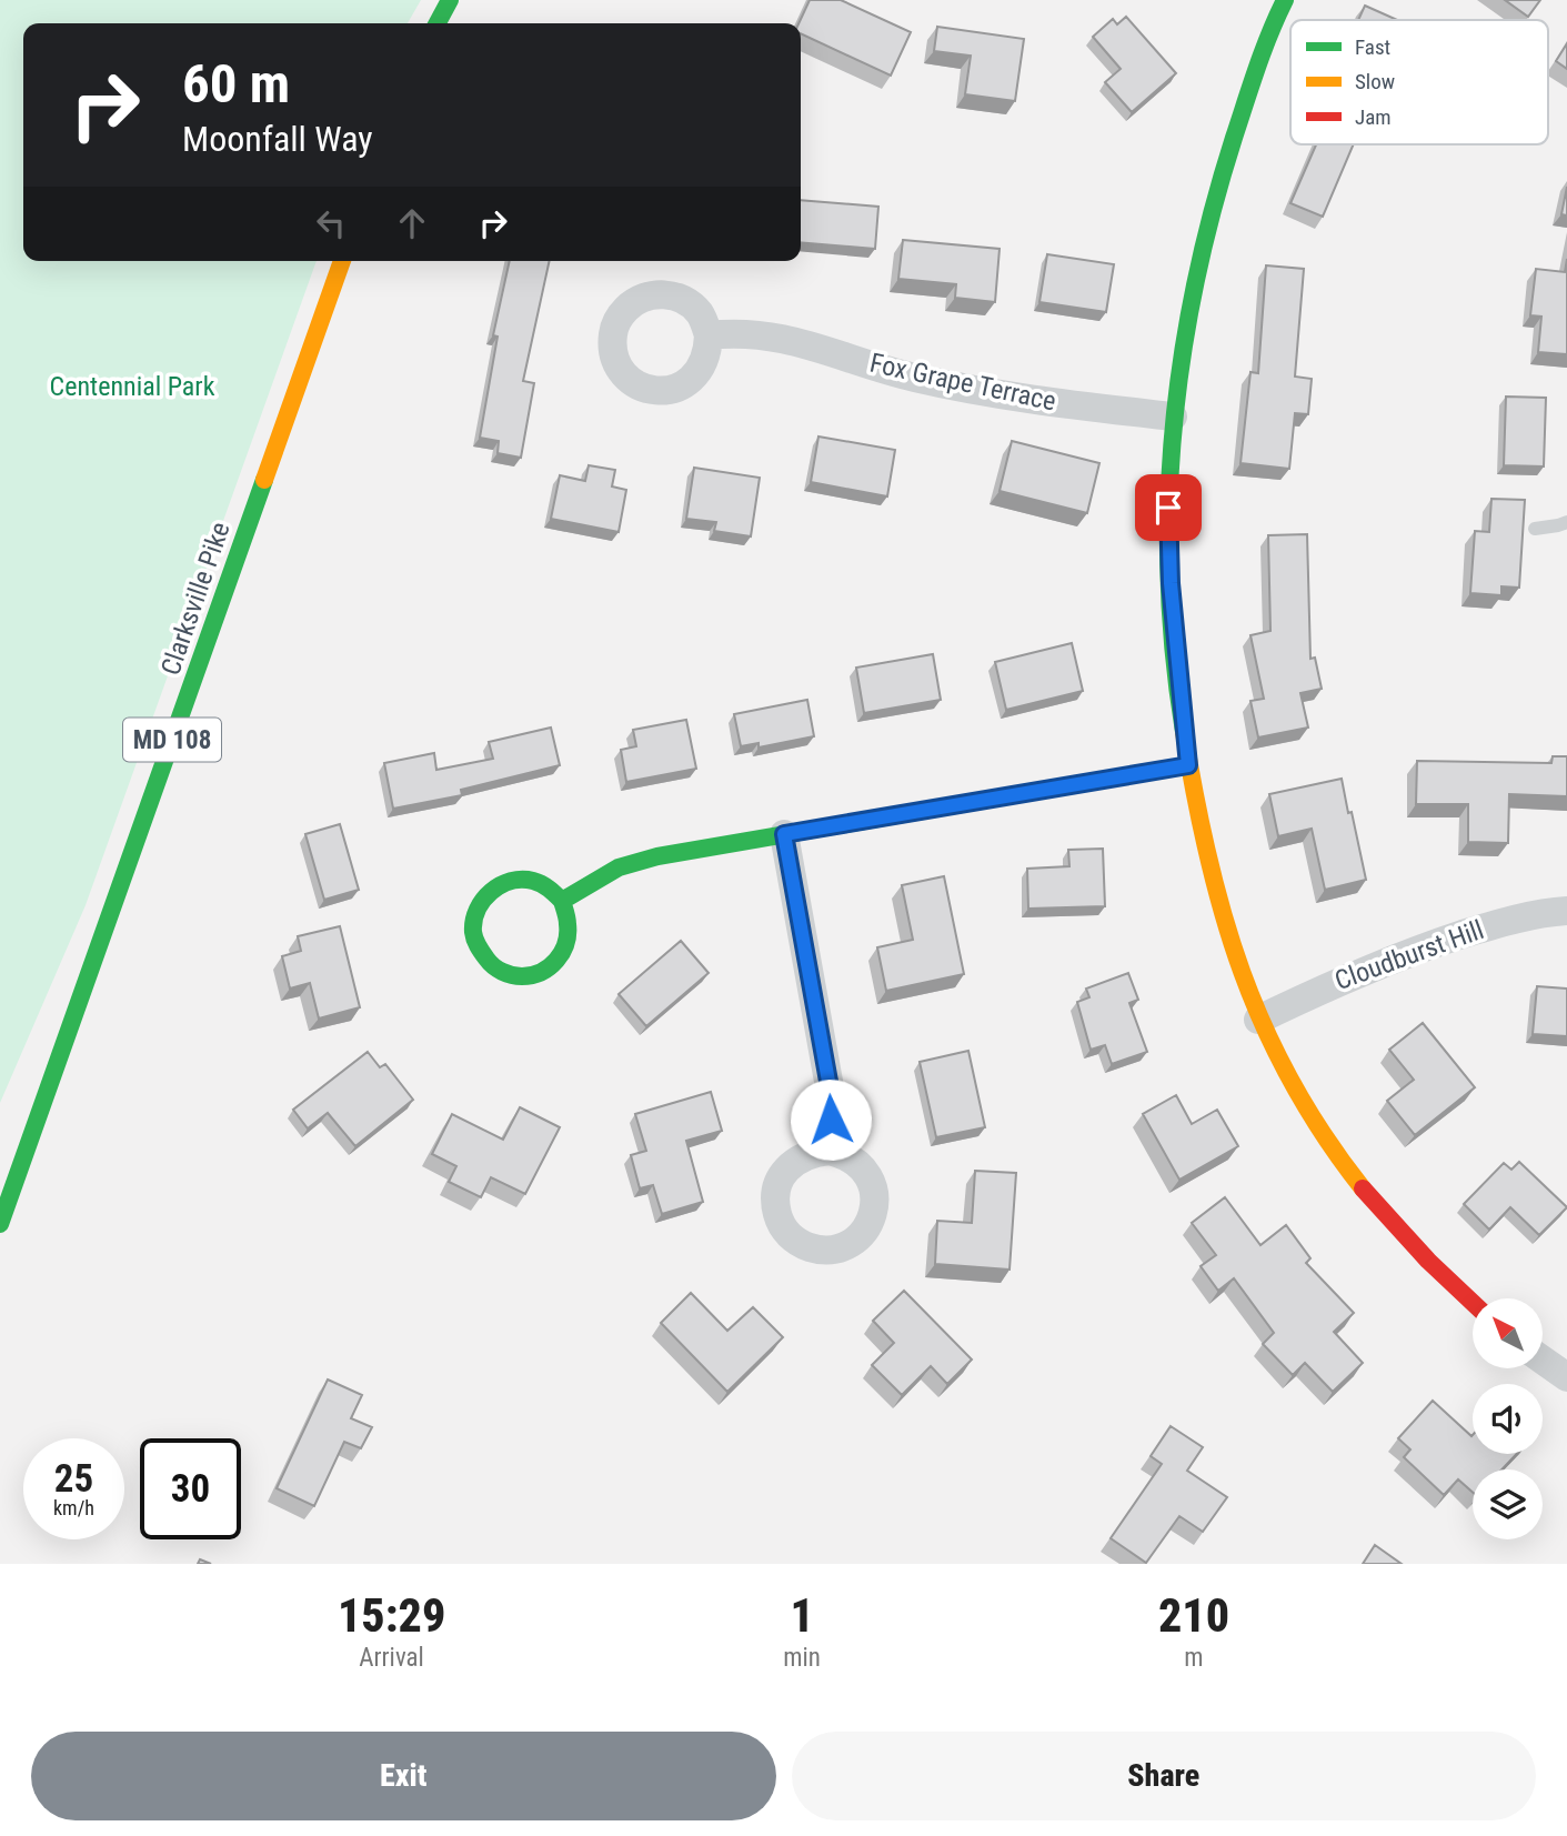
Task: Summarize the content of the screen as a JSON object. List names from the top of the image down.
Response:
{
  "streets": {
    "street": [
      "Fox Grape Terrace",
      "Clarksville Pike",
      "MD 108",
      "Cloudburst Hill"
    ]
  },
  "parks": ["Centennial Park"],
  "legend": ["Fast", "Slow", "Jam"],
  "north": "top left",
  "page": {
    "turn": ["60 m", "Moonfall Way"],
    "speed": "25 km/h",
    "limit": "30",
    "eta": [
      "15:29",
      "Arrival",
      "1",
      "min",
      "210",
      "m"
    ],
    "buttons": ["Exit", "Share"]
  }
}
